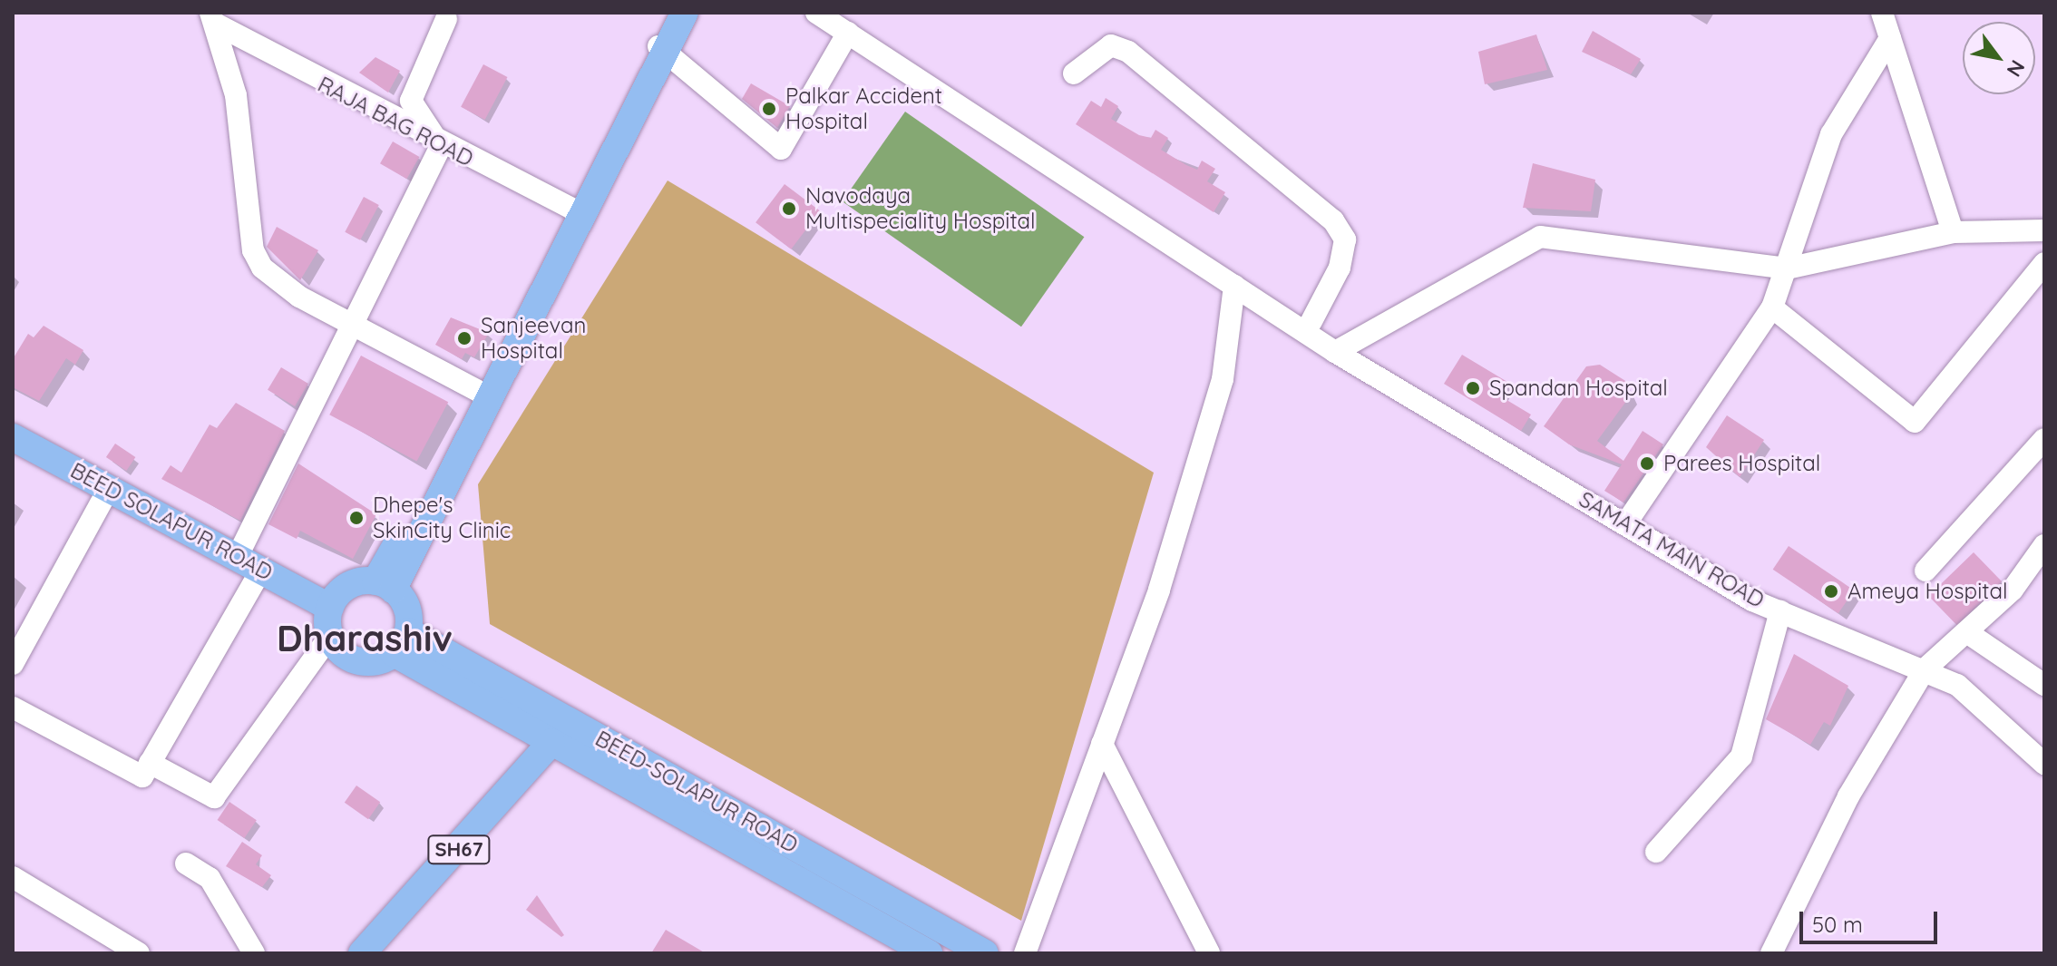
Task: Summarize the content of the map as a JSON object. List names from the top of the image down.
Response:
{
  "streets": {
    "main road": ["BEED SOLAPUR ROAD", "BEED-SOLAPUR ROAD", "SH67"],
    "street": ["RAJA BAG ROAD", "SAMATA MAIN ROAD"]
  },
  "crossings": [
    ["BEED SOLAPUR ROAD", "BEED-SOLAPUR ROAD"],
    ["BEED-SOLAPUR ROAD", "SH67"]
  ],
  "districts": ["Dharashiv"],
  "places": [
    "Palkar Accident Hospital",
    "Navodaya Multispeciality Hospital",
    "Sanjeevan Hospital",
    "Spandan Hospital",
    "Parees Hospital",
    "Dhepe's SkinCity Clinic",
    "Ameya Hospital"
  ],
  "scale_bar": "50 m",
  "north": "bottom right"
}
